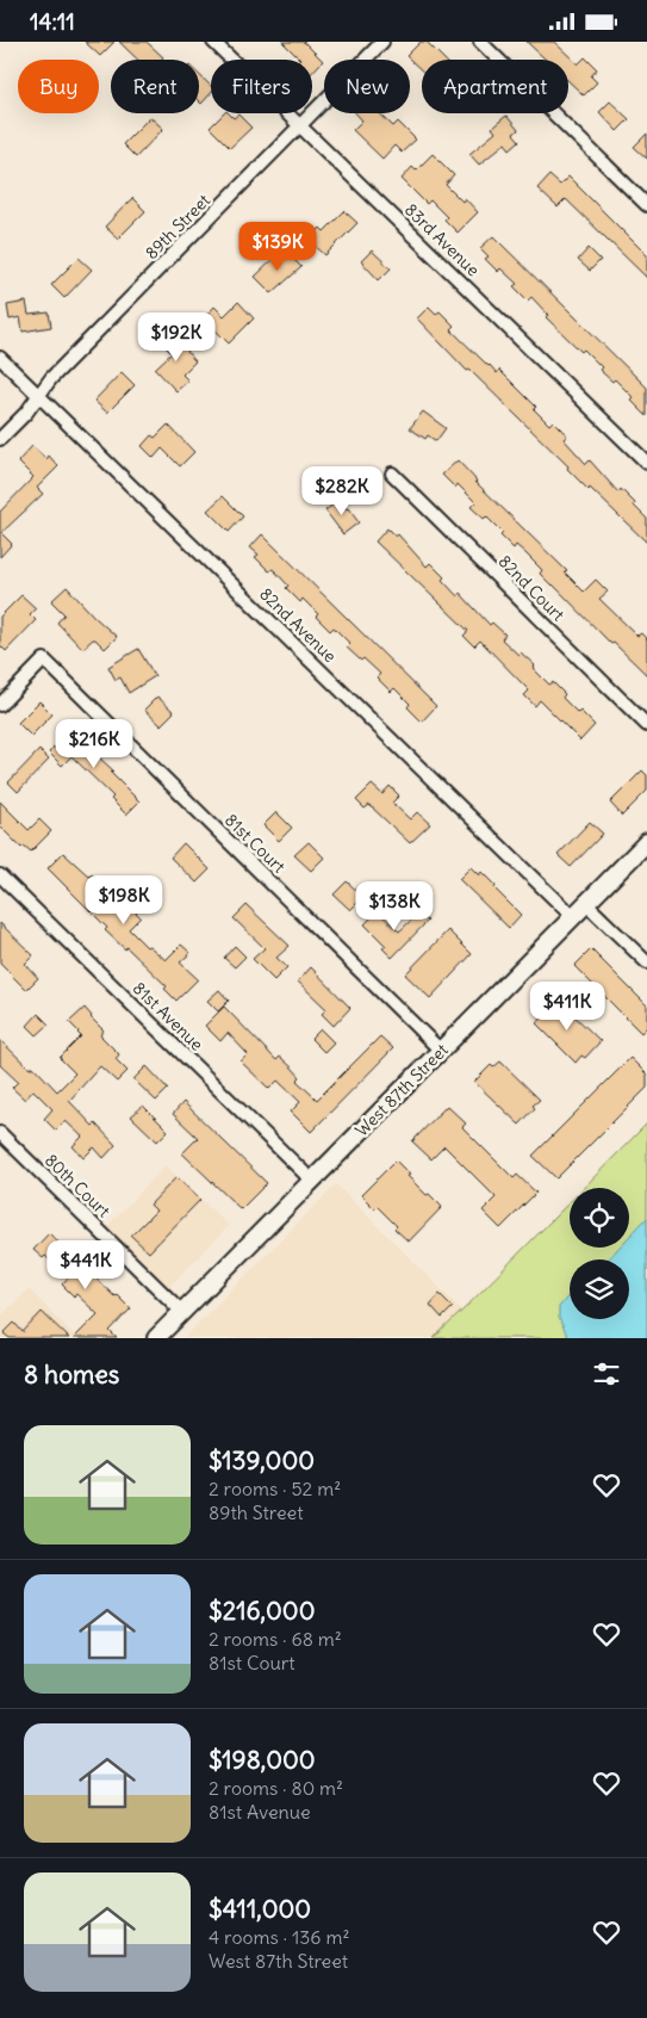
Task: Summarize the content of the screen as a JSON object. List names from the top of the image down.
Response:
{
  "streets": {
    "main road": ["West 87th Street"],
    "street": [
      "89th Street",
      "83rd Avenue",
      "82nd Court",
      "82nd Avenue",
      "81st Court",
      "81st Avenue",
      "80th Court"
    ]
  },
  "crossings": [
    ["89th Street", "83rd Avenue"],
    ["89th Street", "82nd Avenue"],
    ["82nd Avenue", "West 87th Street"],
    ["81st Court", "West 87th Street"],
    ["81st Avenue", "West 87th Street"],
    ["West 87th Street", "80th Court"]
  ],
  "page": {
    "status": "14:11",
    "chip": [
      "Buy",
      "Rent",
      "Filters",
      "New",
      "Apartment"
    ],
    "price": [
      "$139K",
      "$192K",
      "$282K",
      "$216K",
      "$198K",
      "$138K",
      "$411K",
      "$441K"
    ],
    "heading": "8 homes",
    "list": [
      {
        "name": "$139,000",
        "note": "2 rooms · 52 m² · 89th Street"
      },
      {
        "name": "$216,000",
        "note": "2 rooms · 68 m² · 81st Court"
      },
      {
        "name": "$198,000",
        "note": "2 rooms · 80 m² · 81st Avenue"
      },
      {
        "name": "$411,000",
        "note": "4 rooms · 136 m² · West 87th Street"
      }
    ]
  }
}
